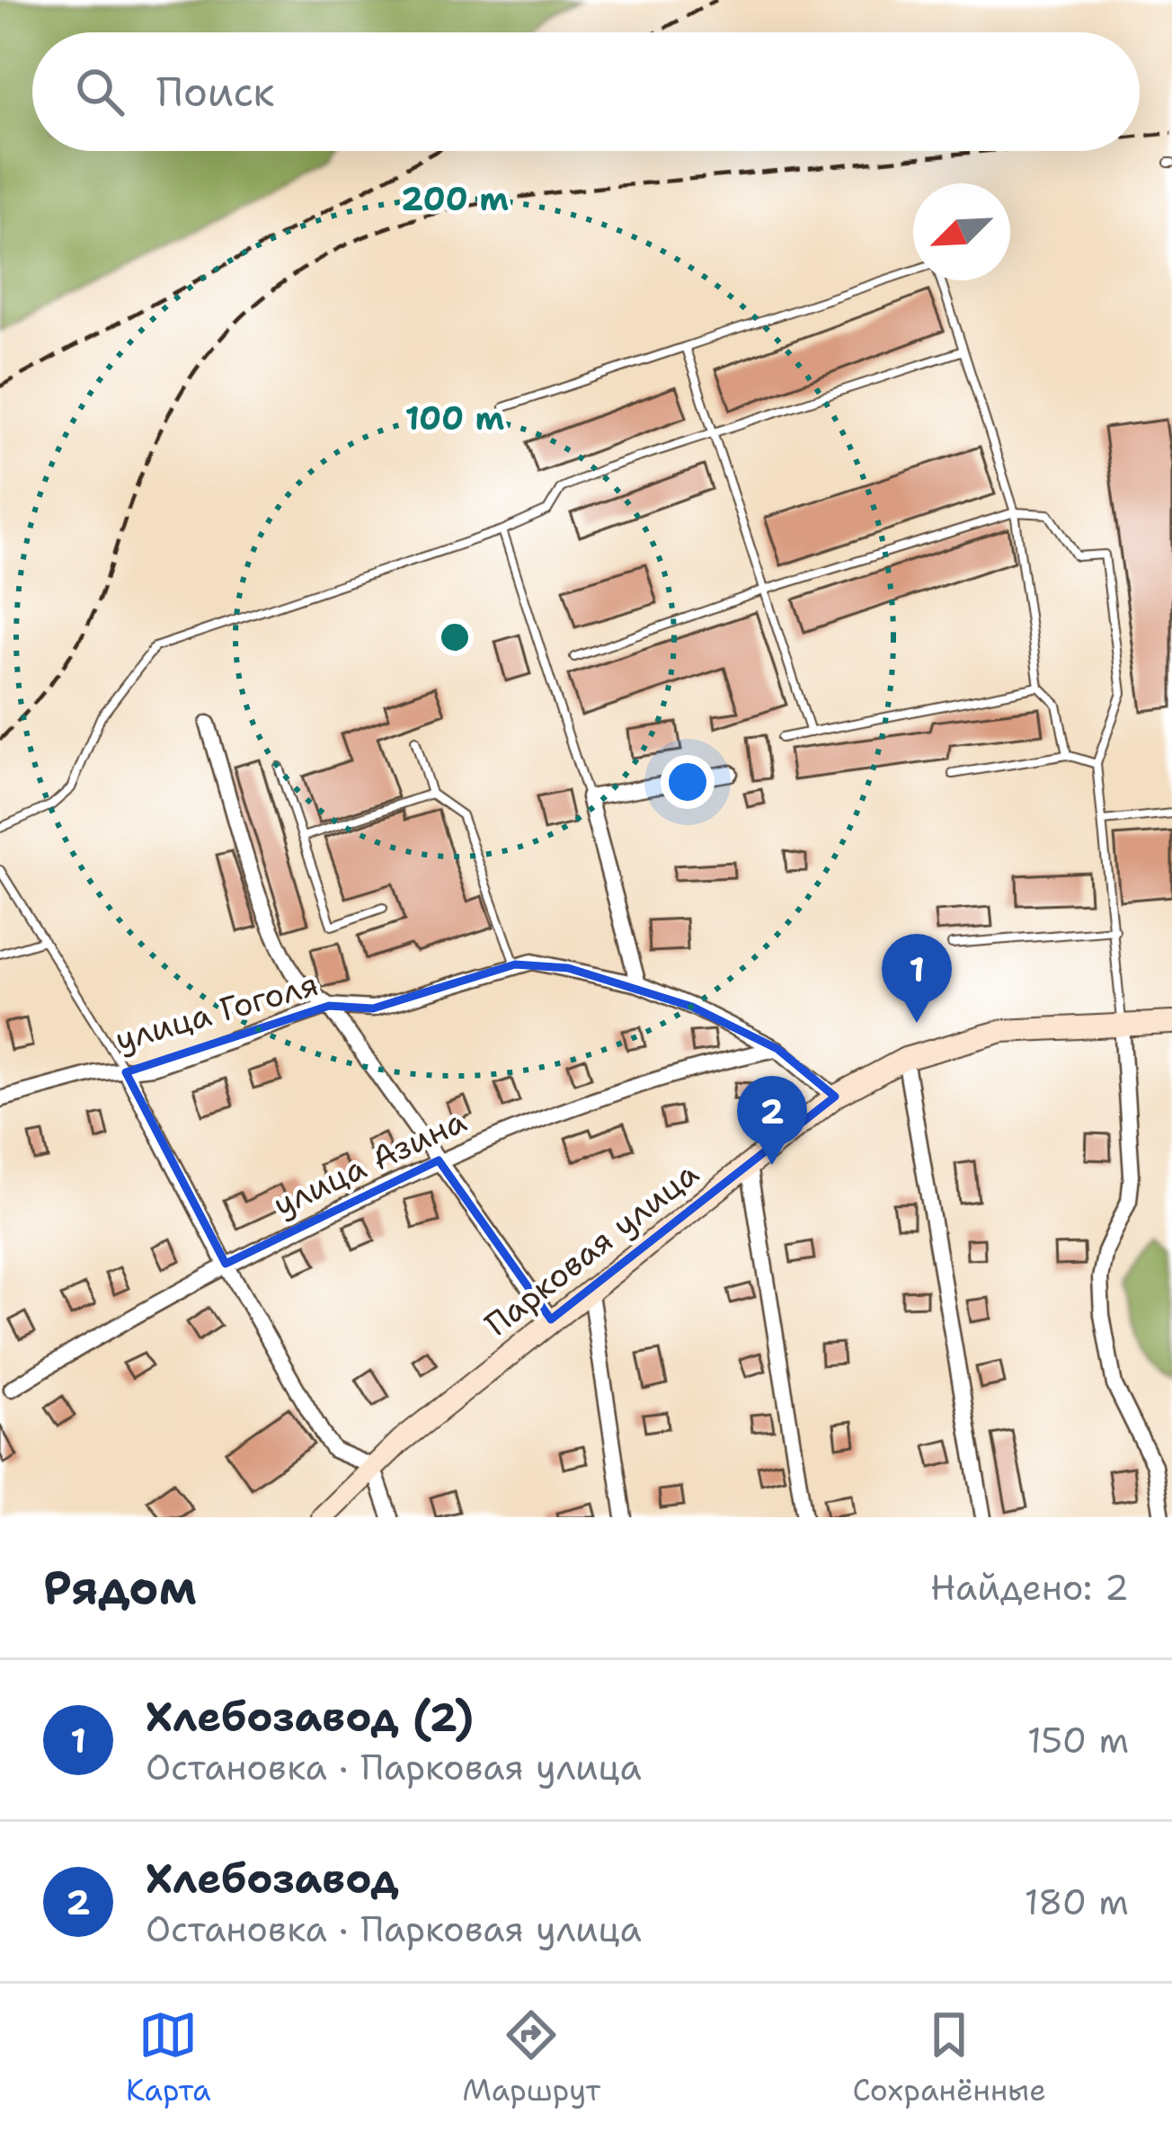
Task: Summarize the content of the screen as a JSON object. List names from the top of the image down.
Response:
{
  "streets": {
    "main road": ["Парковая улица"],
    "street": ["улица Гоголя", "улица Азина"]
  },
  "crossings": [
    ["улица Гоголя", "улица Азина"],
    ["улица Гоголя", "Парковая улица"]
  ],
  "north": "bottom left",
  "page": {
    "search": "Поиск",
    "pins": ["1", "2"],
    "heading": ["Рядом", "Найдено: 2"],
    "list": [
      {
        "mark": "1",
        "name": "Хлебозавод (2)",
        "note": "Остановка · Парковая улица",
        "value": "150 m"
      },
      {
        "mark": "2",
        "name": "Хлебозавод",
        "note": "Остановка · Парковая улица",
        "value": "180 m"
      }
    ],
    "nav": ["Карта", "Маршрут", "Сохранённые"]
  },
  "rings": ["200 m", "100 m"]
}
